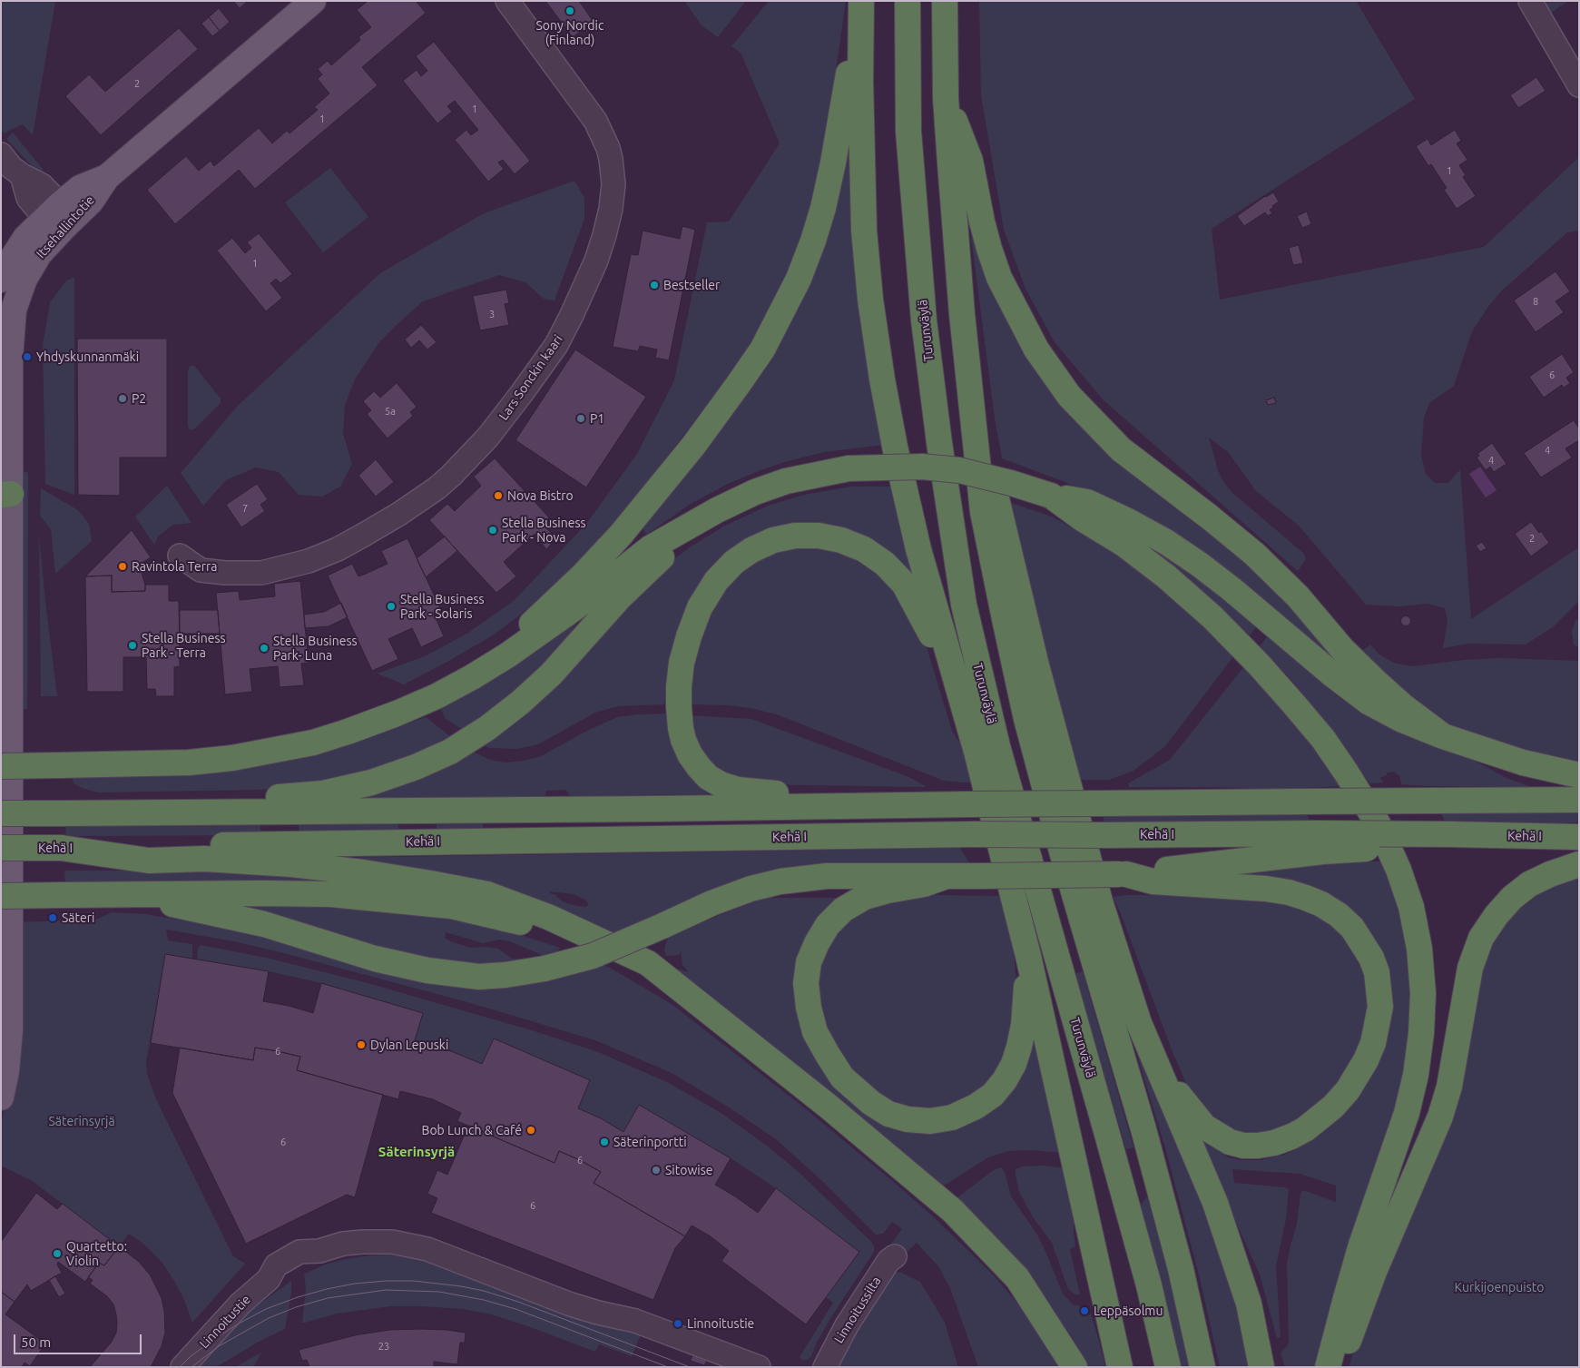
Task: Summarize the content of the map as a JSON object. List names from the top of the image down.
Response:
{
  "streets": {
    "highway": ["Turunväylä", "Kehä I"],
    "main road": ["Itsehallintotie"],
    "street": ["Lars Sonckin kaari", "Linnoitussilta", "Linnoitustie"]
  },
  "districts": ["Säterinsyrjä"],
  "parks": ["Säterinsyrjä", "Kurkijoenpuisto"],
  "places": [
    "Sony Nordic (Finland)",
    "Bestseller",
    "Yhdyskunnanmäki",
    "P2",
    "P1",
    "Nova Bistro",
    "Stella Business Park - Nova",
    "Ravintola Terra",
    "Stella Business Park - Solaris",
    "Stella Business Park - Terra",
    "Stella Business Park- Luna",
    "Säteri",
    "Dylan Lepuski",
    "Bob Lunch & Café",
    "Säterinportti",
    "Sitowise",
    "Quartetto: Violin",
    "Leppäsolmu",
    "Linnoitustie"
  ],
  "house_numbers": [
    "2",
    "1",
    "1",
    "1",
    "1",
    "8",
    "3",
    "6",
    "5a",
    "4",
    "4",
    "7",
    "2",
    "6",
    "6",
    "6",
    "6",
    "23"
  ],
  "scale_bar": "50 m"
}
